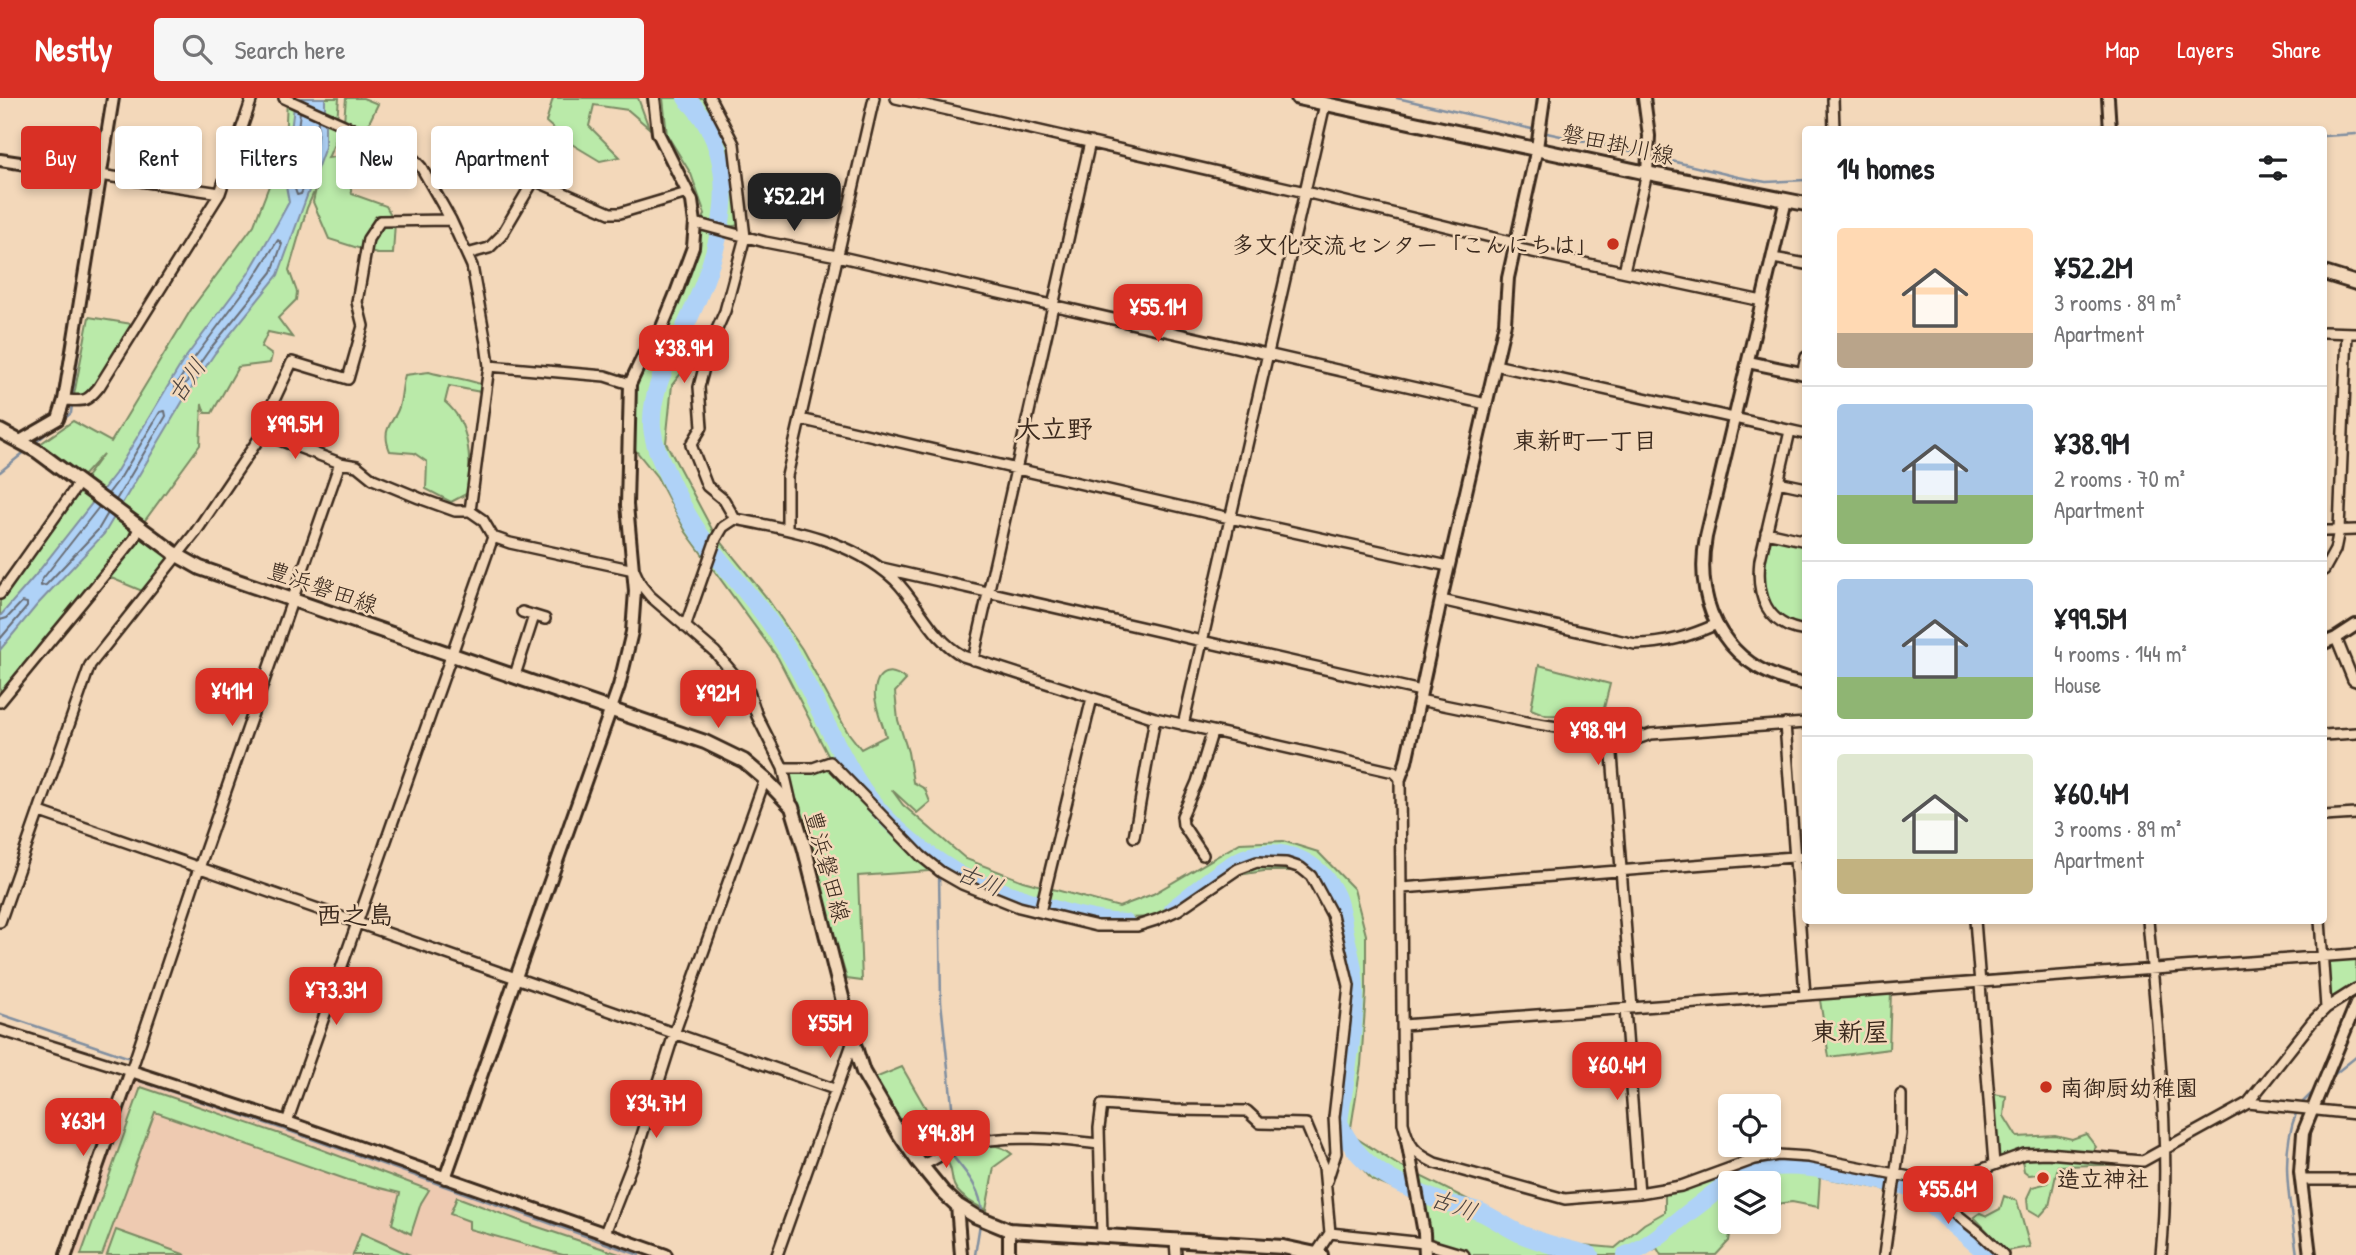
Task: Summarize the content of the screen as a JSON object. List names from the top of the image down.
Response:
{
  "streets": {
    "main road": ["磐田掛川線", "豊浜磐田線"]
  },
  "districts": [
    "大立野",
    "東新町一丁目",
    "西之島",
    "東新屋"
  ],
  "water": ["古川"],
  "places": ["多文化交流センター「こんにちは」", "南御厨幼稚園", "造立神社"],
  "page": {
    "header": "Nestly",
    "search": "Search here",
    "nav": ["Map", "Layers", "Share"],
    "chip": [
      "Buy",
      "Rent",
      "Filters",
      "New",
      "Apartment"
    ],
    "heading": "14 homes",
    "price": [
      "¥52.2M",
      "¥55.1M",
      "¥38.9M",
      "¥99.5M",
      "¥41M",
      "¥92M",
      "¥98.9M",
      "¥73.3M",
      "¥55M",
      "¥60.4M",
      "¥34.7M",
      "¥63M",
      "¥94.8M",
      "¥55.6M"
    ],
    "list": [
      {
        "name": "¥52.2M",
        "note": "3 rooms · 89 m² · Apartment"
      },
      {
        "name": "¥38.9M",
        "note": "2 rooms · 70 m² · Apartment"
      },
      {
        "name": "¥99.5M",
        "note": "4 rooms · 144 m² · House"
      },
      {
        "name": "¥60.4M",
        "note": "3 rooms · 89 m² · Apartment"
      }
    ]
  }
}
